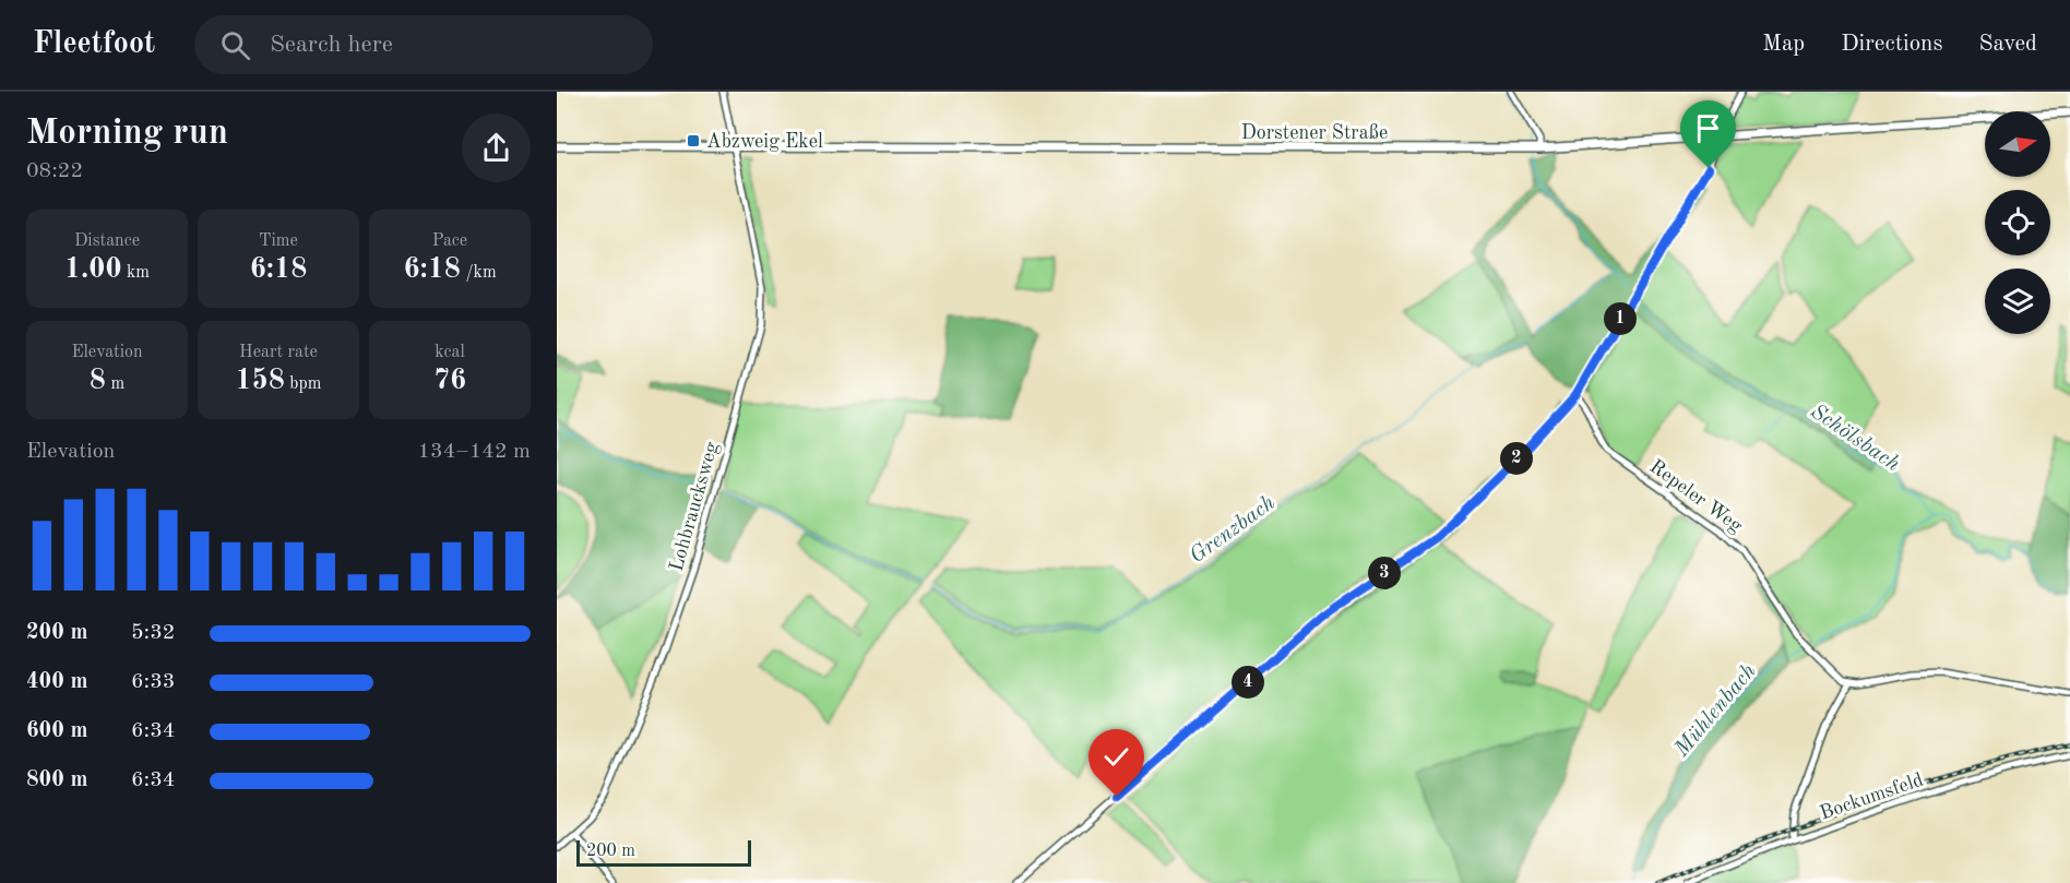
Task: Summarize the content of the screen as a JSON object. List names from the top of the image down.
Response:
{
  "streets": {
    "main road": ["Dorstener Straße"],
    "street": ["Repeler Weg", "Lohbraucksweg", "Bockumsfeld"]
  },
  "crossings": [
    ["Dorstener Straße", "Lohbraucksweg"]
  ],
  "water": ["Schölsbach", "Grenzbach", "Mühlenbach"],
  "places": {
    "transit": ["Abzweig Ekel"]
  },
  "scale_bar": "200 m",
  "north": "right",
  "page": {
    "header": "Fleetfoot",
    "search": "Search here",
    "nav": ["Map", "Directions", "Saved"],
    "heading": ["Morning run", "08:22"],
    "stats": [
      ["Distance", "1.00 km"],
      ["Time", "6:18"],
      ["Pace", "6:18 /km"],
      ["Elevation", "8 m"],
      ["Heart rate", "158 bpm"],
      ["kcal", "76"]
    ],
    "pins": [
      "1",
      "2",
      "3",
      "4"
    ],
    "chart": ["Elevation", "134–142 m"],
    "list": [
      {
        "name": "200 m",
        "note": "5:32"
      },
      {
        "name": "400 m",
        "note": "6:33"
      },
      {
        "name": "600 m",
        "note": "6:34"
      },
      {
        "name": "800 m",
        "note": "6:34"
      }
    ],
    "scale": "200 m"
  }
}
